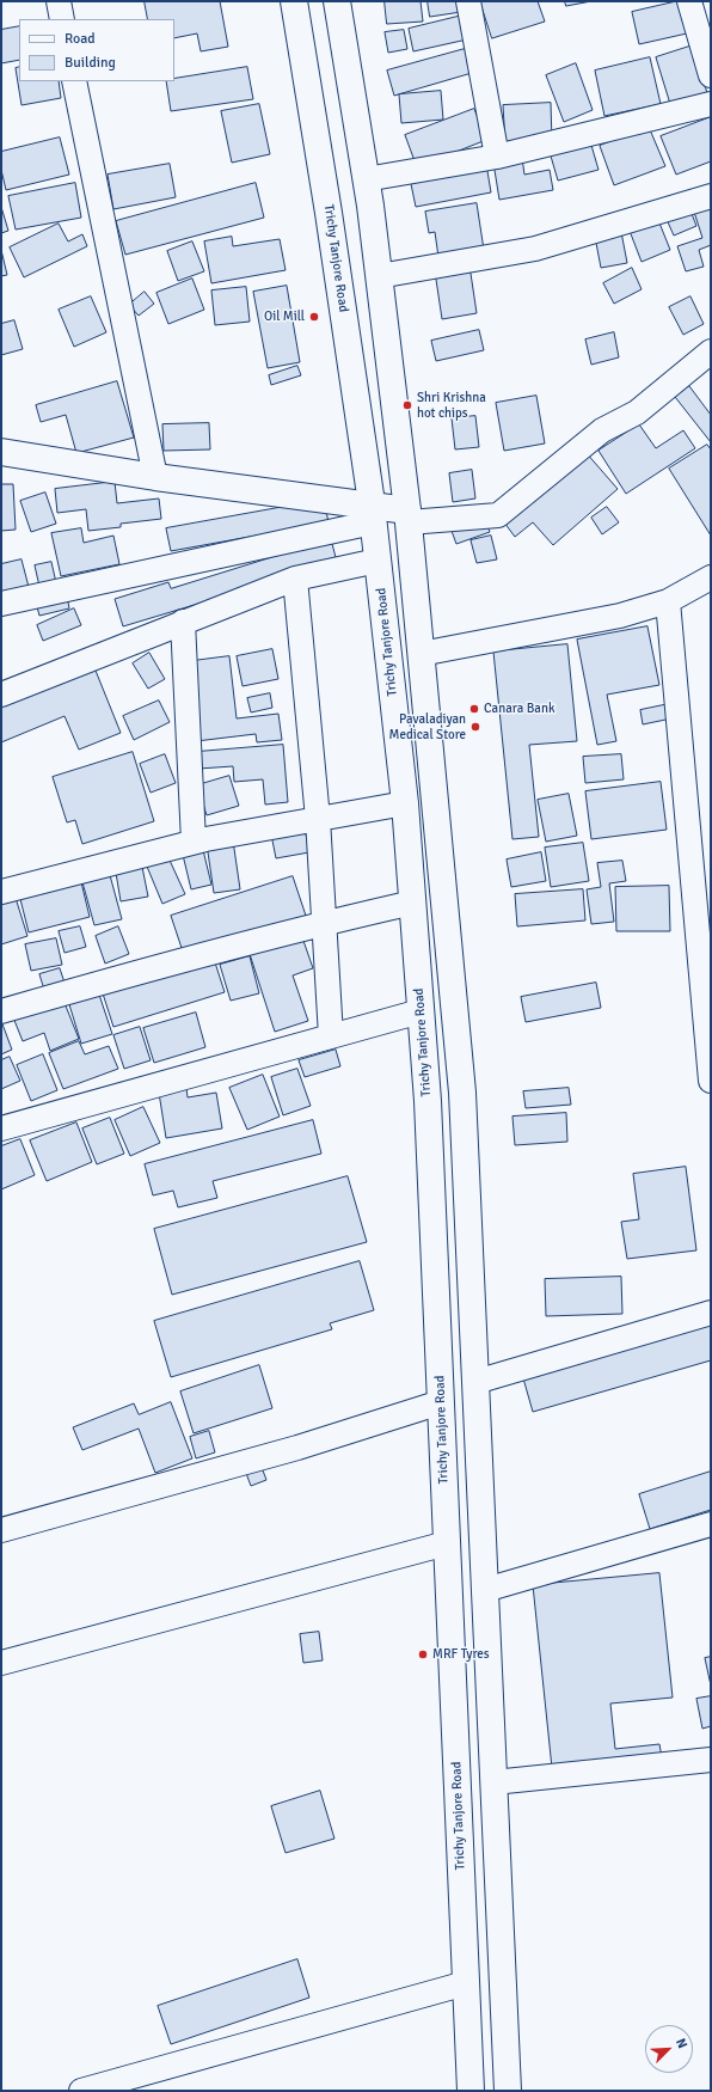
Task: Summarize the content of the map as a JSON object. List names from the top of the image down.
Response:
{
  "streets": {
    "main road": ["Trichy Tanjore Road"]
  },
  "places": [
    "Oil Mill",
    "Shri Krishna hot chips",
    "Canara Bank",
    "Pavaladiyan Medical Store",
    "MRF Tyres"
  ],
  "legend": ["Road", "Building"],
  "north": "top right"
}
